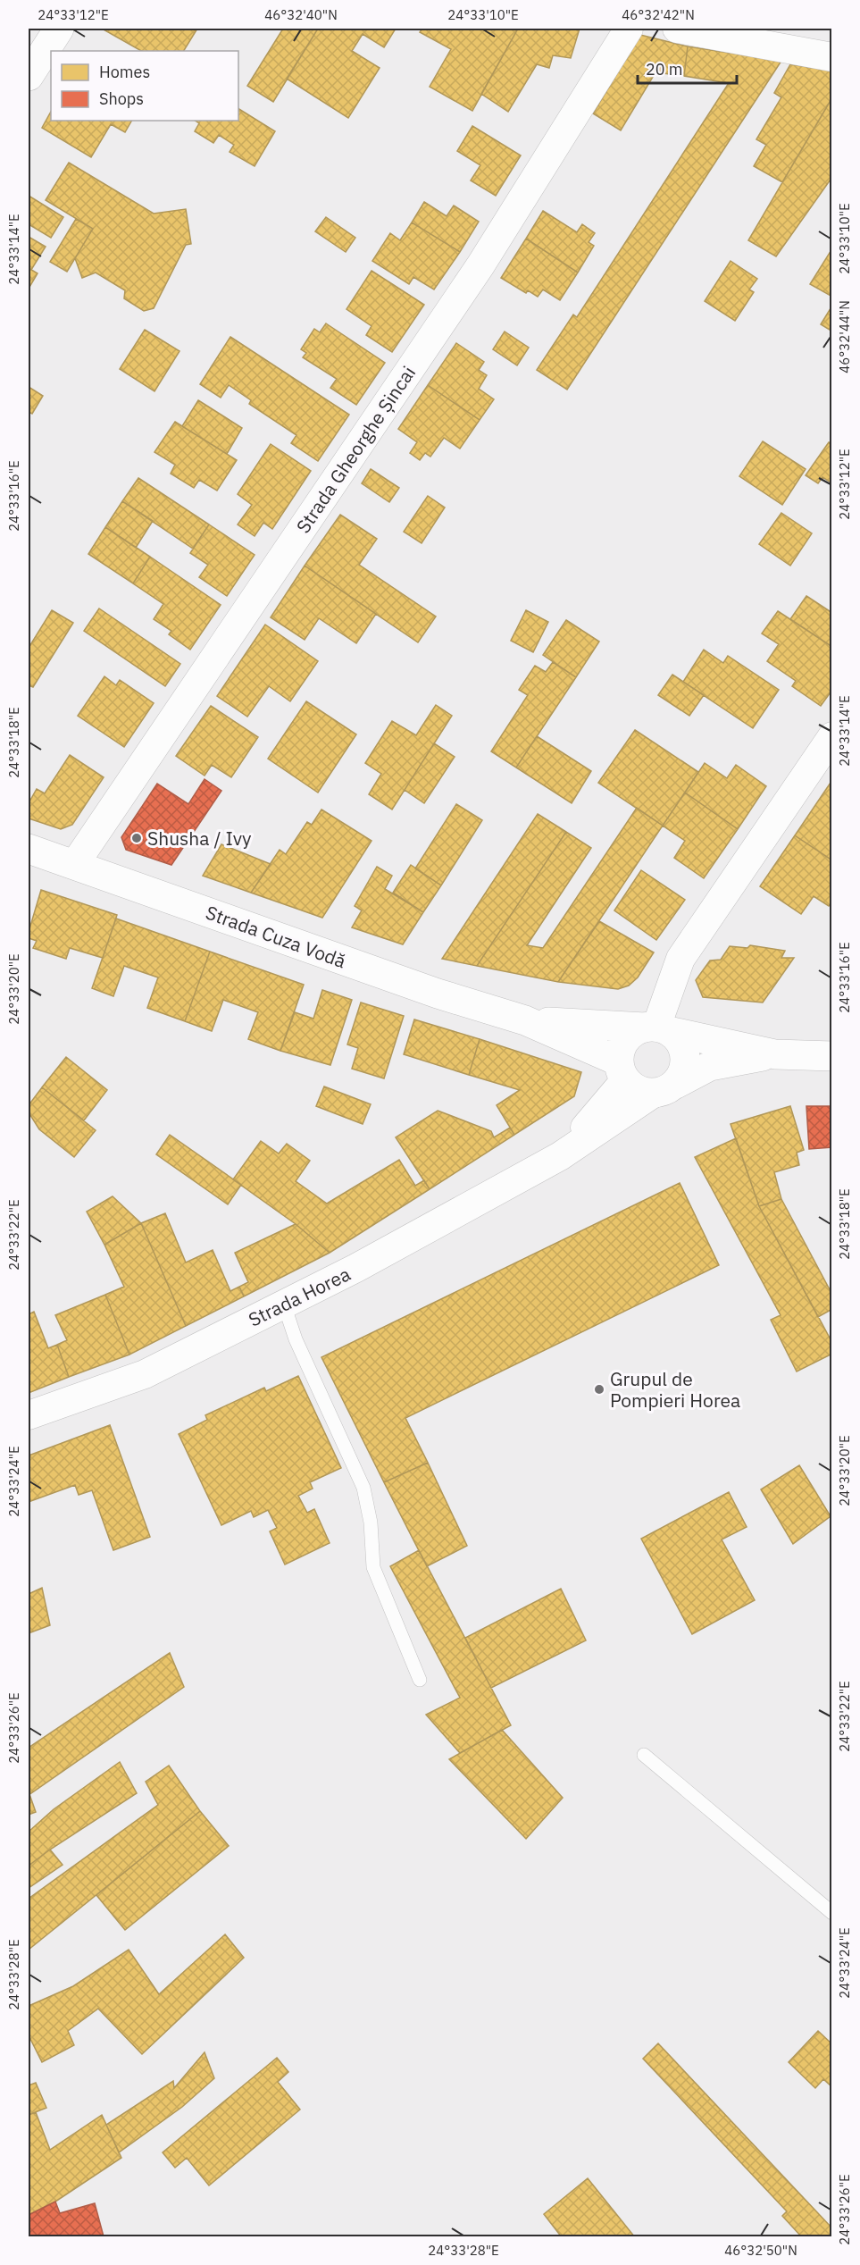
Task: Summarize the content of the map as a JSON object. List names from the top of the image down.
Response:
{
  "streets": {
    "main road": ["Strada Cuza Vodă"],
    "street": ["Strada Gheorghe Șincai", "Strada Horea"]
  },
  "crossings": [
    ["Strada Gheorghe Șincai", "Strada Cuza Vodă"],
    ["Strada Cuza Vodă", "Strada Horea"]
  ],
  "places": ["Shusha / Ivy", "Grupul de Pompieri Horea"],
  "legend": ["Homes", "Shops"],
  "scale_bar": "20 m",
  "coordinates": [
    "24°33'12\"E",
    "46°32'40\"N",
    "24°33'10\"E",
    "46°32'42\"N",
    "24°33'14\"E",
    "46°32'44\"N",
    "24°33'16\"E",
    "24°33'18\"E",
    "24°33'20\"E",
    "24°33'22\"E",
    "24°33'24\"E",
    "24°33'26\"E",
    "24°33'28\"E",
    "46°32'50\"N"
  ]
}
